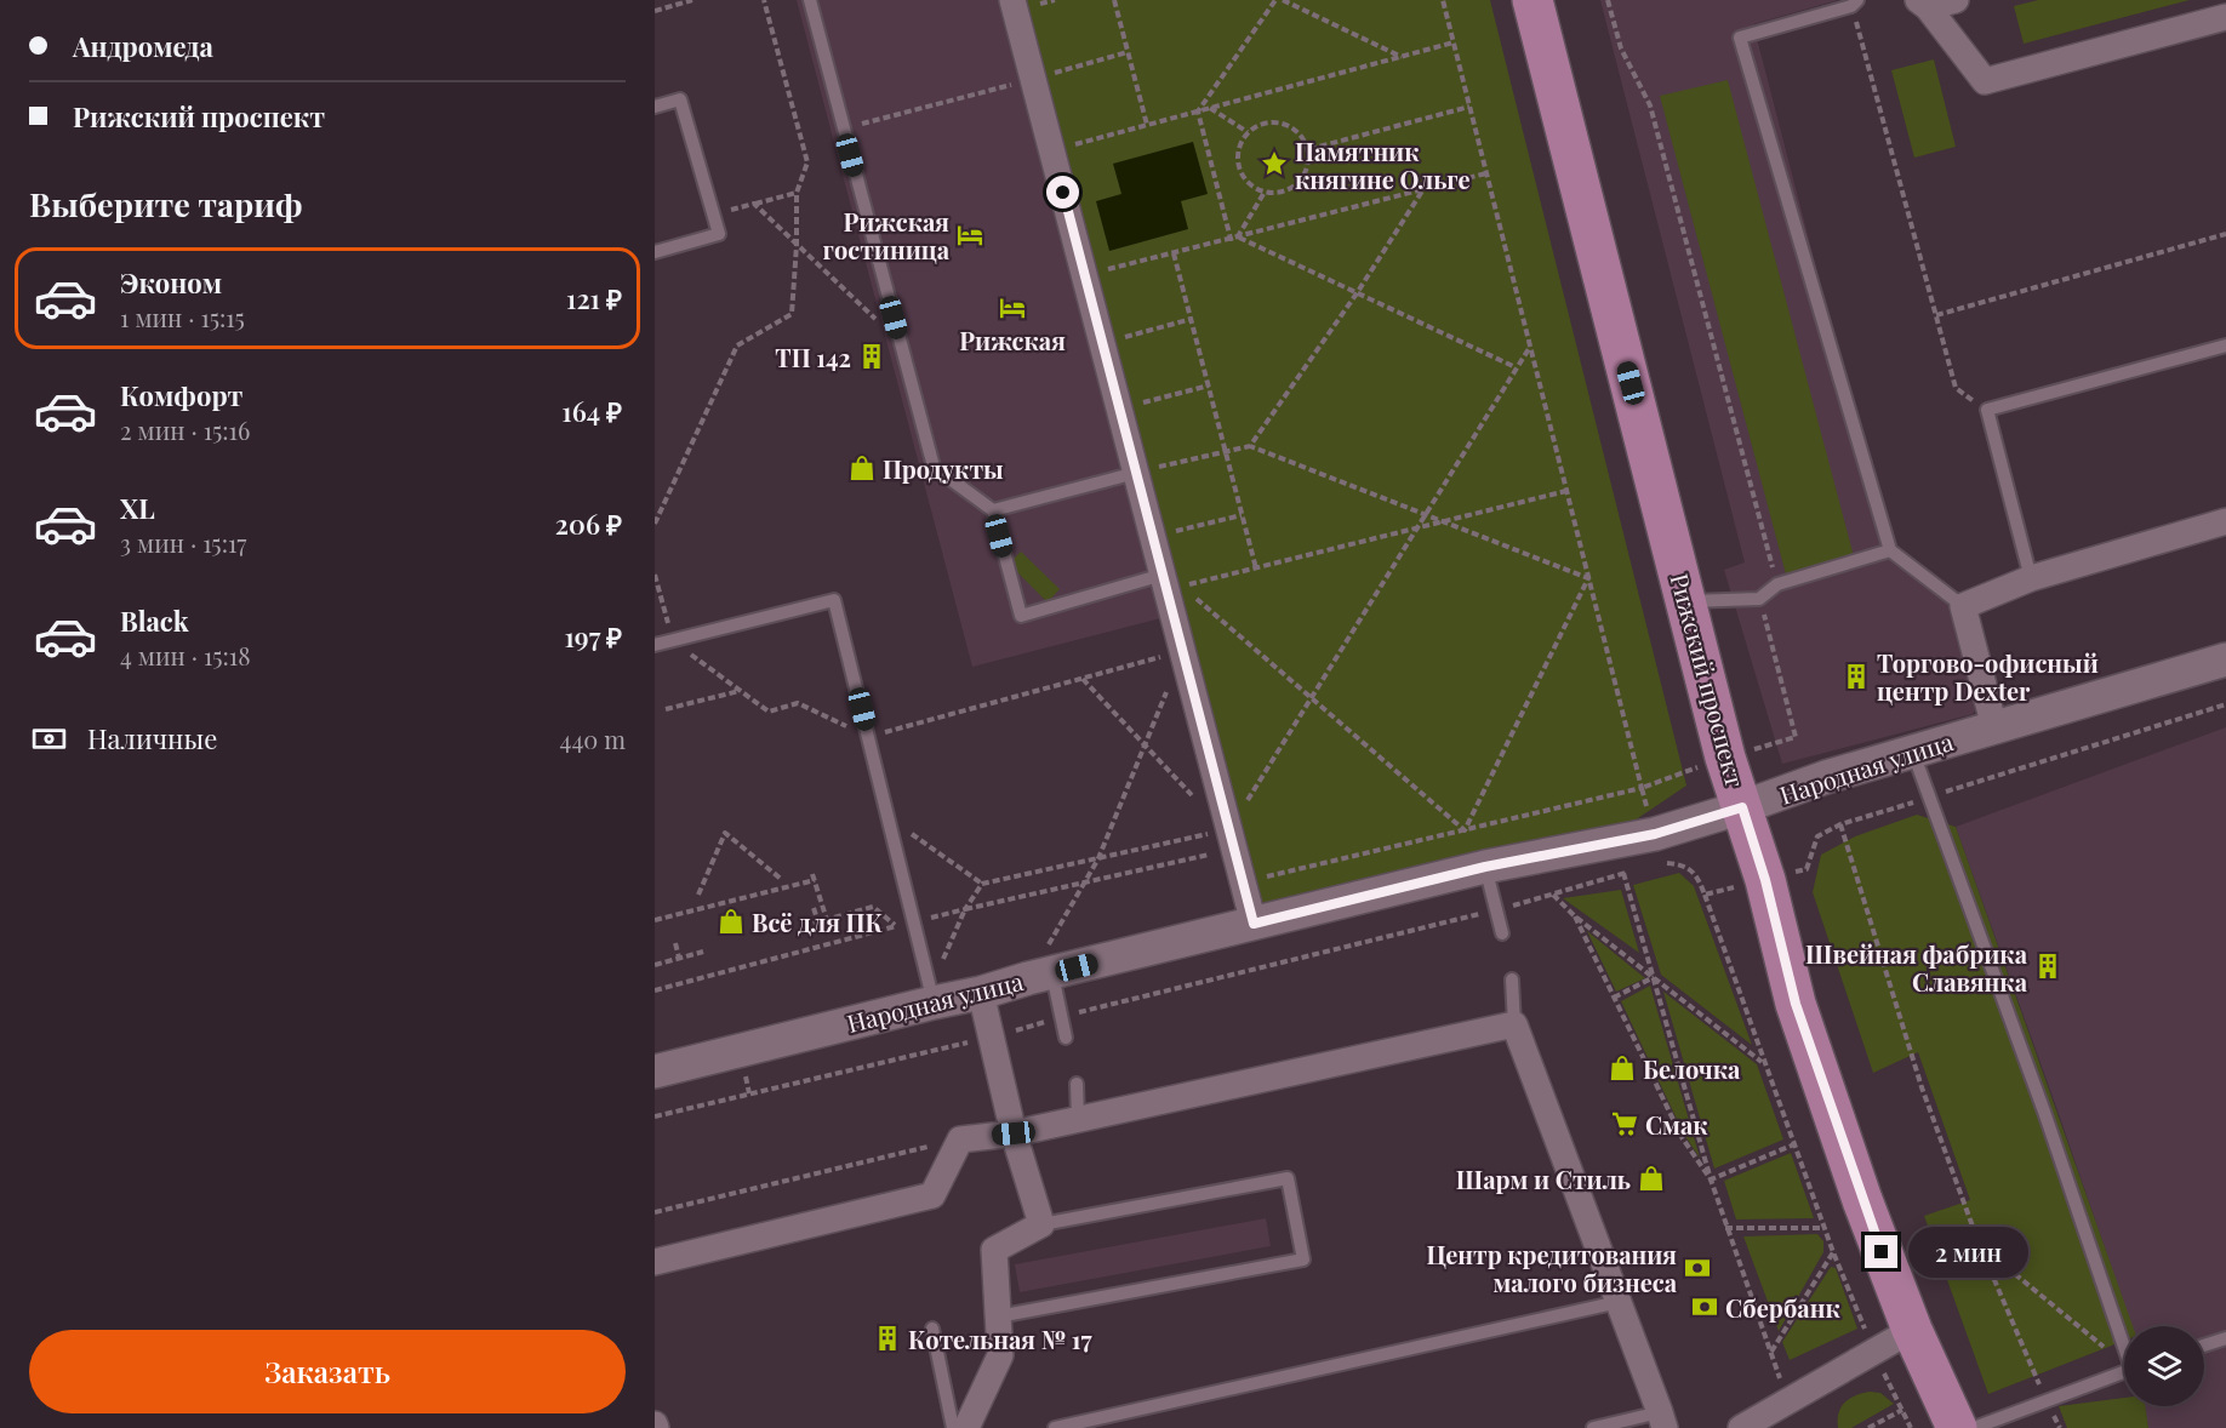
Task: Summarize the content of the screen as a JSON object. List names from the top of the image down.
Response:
{
  "streets": {
    "main road": ["Рижский проспект"],
    "street": ["Народная улица"]
  },
  "crossings": [
    ["Рижский проспект", "Народная улица"]
  ],
  "places": {
    "place": ["Памятник княгине Ольге"],
    "hotel": ["Рижская гостиница", "Рижская"],
    "building": [
      "ТП 142",
      "Торгово-офисный центр Dexter",
      "Швейная фабрика Славянка",
      "Котельная № 17"
    ],
    "shop": [
      "Продукты",
      "Всё для ПК",
      "Белочка",
      "Шарм и Стиль"
    ],
    "supermarket": ["Смак"],
    "bank": ["Центр кредитования малого бизнеса", "Сбербанк"]
  },
  "page": {
    "banner": ["Андромеда", "Рижский проспект"],
    "heading": "Выберите тариф",
    "list": [
      {
        "name": "Эконом",
        "note": "1 мин · 15:15",
        "value": "121 ₽"
      },
      {
        "name": "Комфорт",
        "note": "2 мин · 15:16",
        "value": "164 ₽"
      },
      {
        "name": "XL",
        "note": "3 мин · 15:17",
        "value": "206 ₽"
      },
      {
        "name": "Black",
        "note": "4 мин · 15:18",
        "value": "197 ₽"
      }
    ],
    "pay": ["Наличные", "440 m"],
    "bubble": "2 мин",
    "buttons": "Заказать"
  }
}
